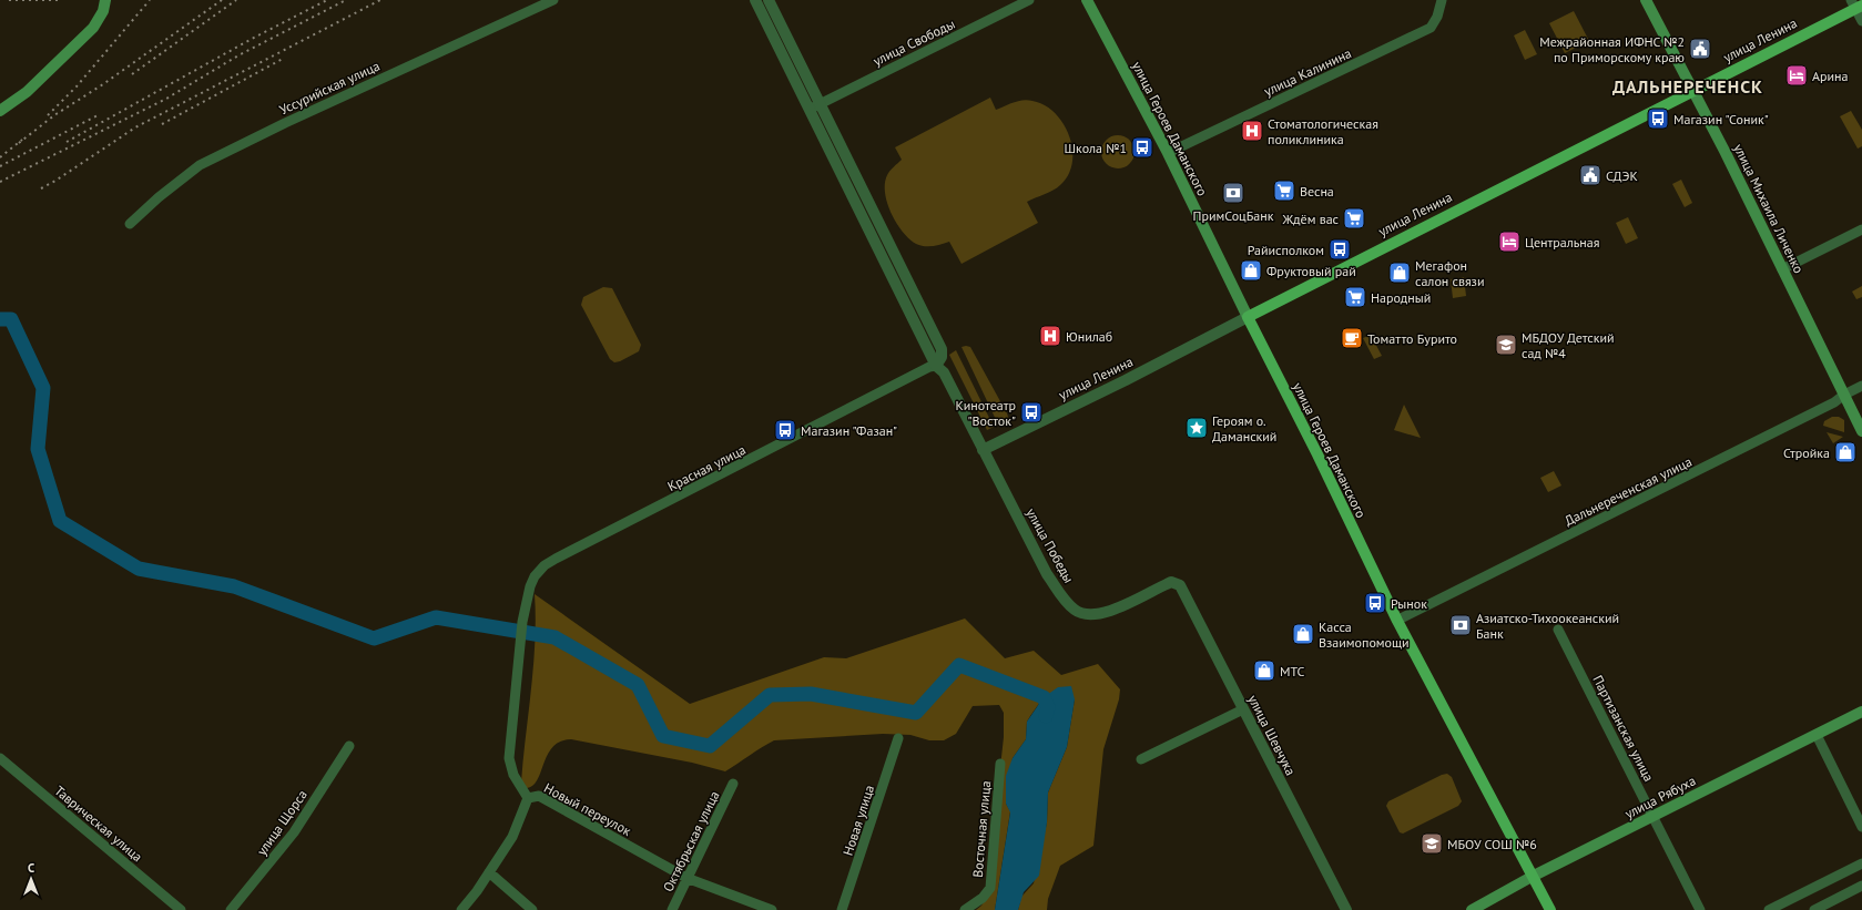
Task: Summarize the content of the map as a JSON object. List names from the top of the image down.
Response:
{
  "streets": {
    "main road": [
      "улица Ленина",
      "улица Героев Даманского",
      "улица Михаила Личенко",
      "улица Рябуха"
    ],
    "street": [
      "улица Свободы",
      "улица Калинина",
      "Уссурийская улица",
      "Красная улица",
      "Дальнереченская улица",
      "улица Победы",
      "Партизанская улица",
      "улица Шевчука",
      "Новый переулок",
      "Новая улица",
      "улица Щорса",
      "Таврическая улица",
      "Восточная улица",
      "Октябрьская улица"
    ]
  },
  "crossings": [
    ["улица Ленина", "улица Героев Даманского"],
    ["улица Ленина", "улица Михаила Личенко"],
    ["улица Ленина", "улица Победы"],
    ["улица Свободы", "улица Победы"],
    ["улица Калинина", "улица Героев Даманского"],
    ["улица Героев Даманского", "улица Рябуха"],
    ["улица Михаила Личенко", "Дальнереченская улица"],
    ["Красная улица", "улица Победы"],
    ["Красная улица", "Новый переулок"],
    ["улица Победы", "улица Шевчука"],
    ["Партизанская улица", "улица Рябуха"],
    ["Новый переулок", "Октябрьская улица"]
  ],
  "districts": ["ДАЛЬНЕРЕЧЕНСК"],
  "places": {
    "public building": ["Межрайонная ИФНС №2 по Приморскому краю", "СДЭК"],
    "hotel": ["Арина", "Центральная"],
    "bus stop": [
      "Магазин \"Соник\"",
      "Школа №1",
      "Райисполком",
      "Кинотеатр \"Восток\"",
      "Магазин \"Фазан\"",
      "Рынок"
    ],
    "hospital": ["Стоматологическая поликлиника", "Юнилаб"],
    "supermarket": ["Весна", "Ждём вас", "Народный"],
    "bank": ["ПримСоцБанк", "Азиатско-Тихоокеанский Банк"],
    "shop": [
      "Фруктовый рай",
      "Мегафон салон связи",
      "Стройка",
      "Касса Взаимопомощи",
      "МТС"
    ],
    "cafe": ["Томатто Бурито"],
    "school or university": ["МБДОУ Детский сад №4", "МБОУ СОШ №6"],
    "place": ["Героям о. Даманский"]
  },
  "north": "top"
}
